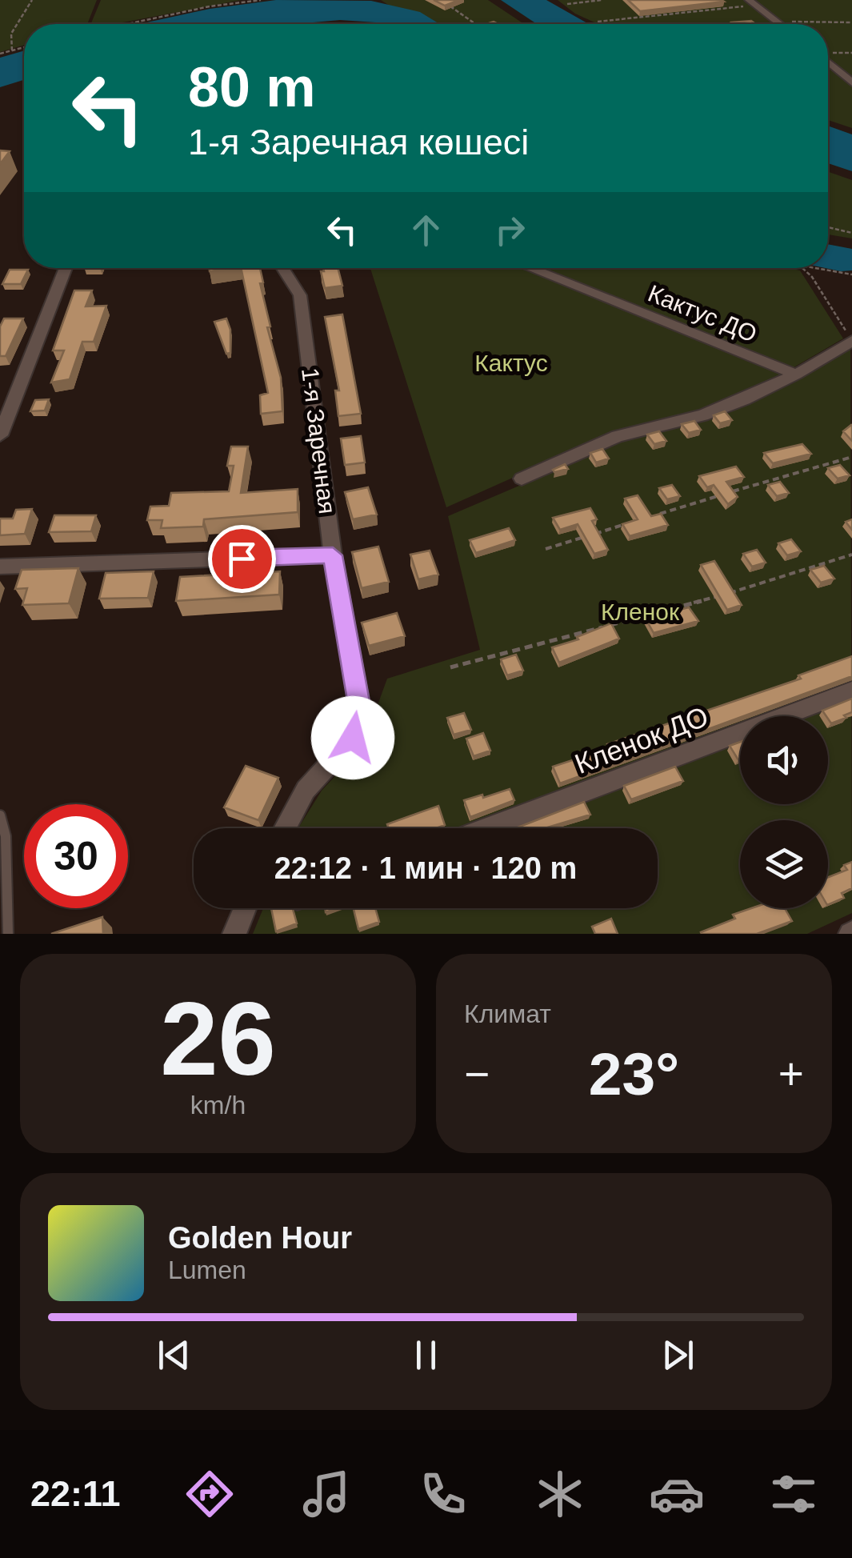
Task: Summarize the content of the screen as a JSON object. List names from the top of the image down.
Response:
{
  "streets": {
    "street": ["Кактус ДО", "1-я Заречная", "Кленок ДО"]
  },
  "parks": ["Кактус", "Кленок"],
  "page": {
    "turn": ["80 m", "1-я Заречная көшесі"],
    "limit": "30",
    "trip": "22:12 · 1 мин · 120 m",
    "tile": [
      ["26", "km/h"],
      "Климат"
    ],
    "heat": ["−", "23°", "+"],
    "song": ["Golden Hour", "Lumen"],
    "tabs": "22:11"
  }
}
